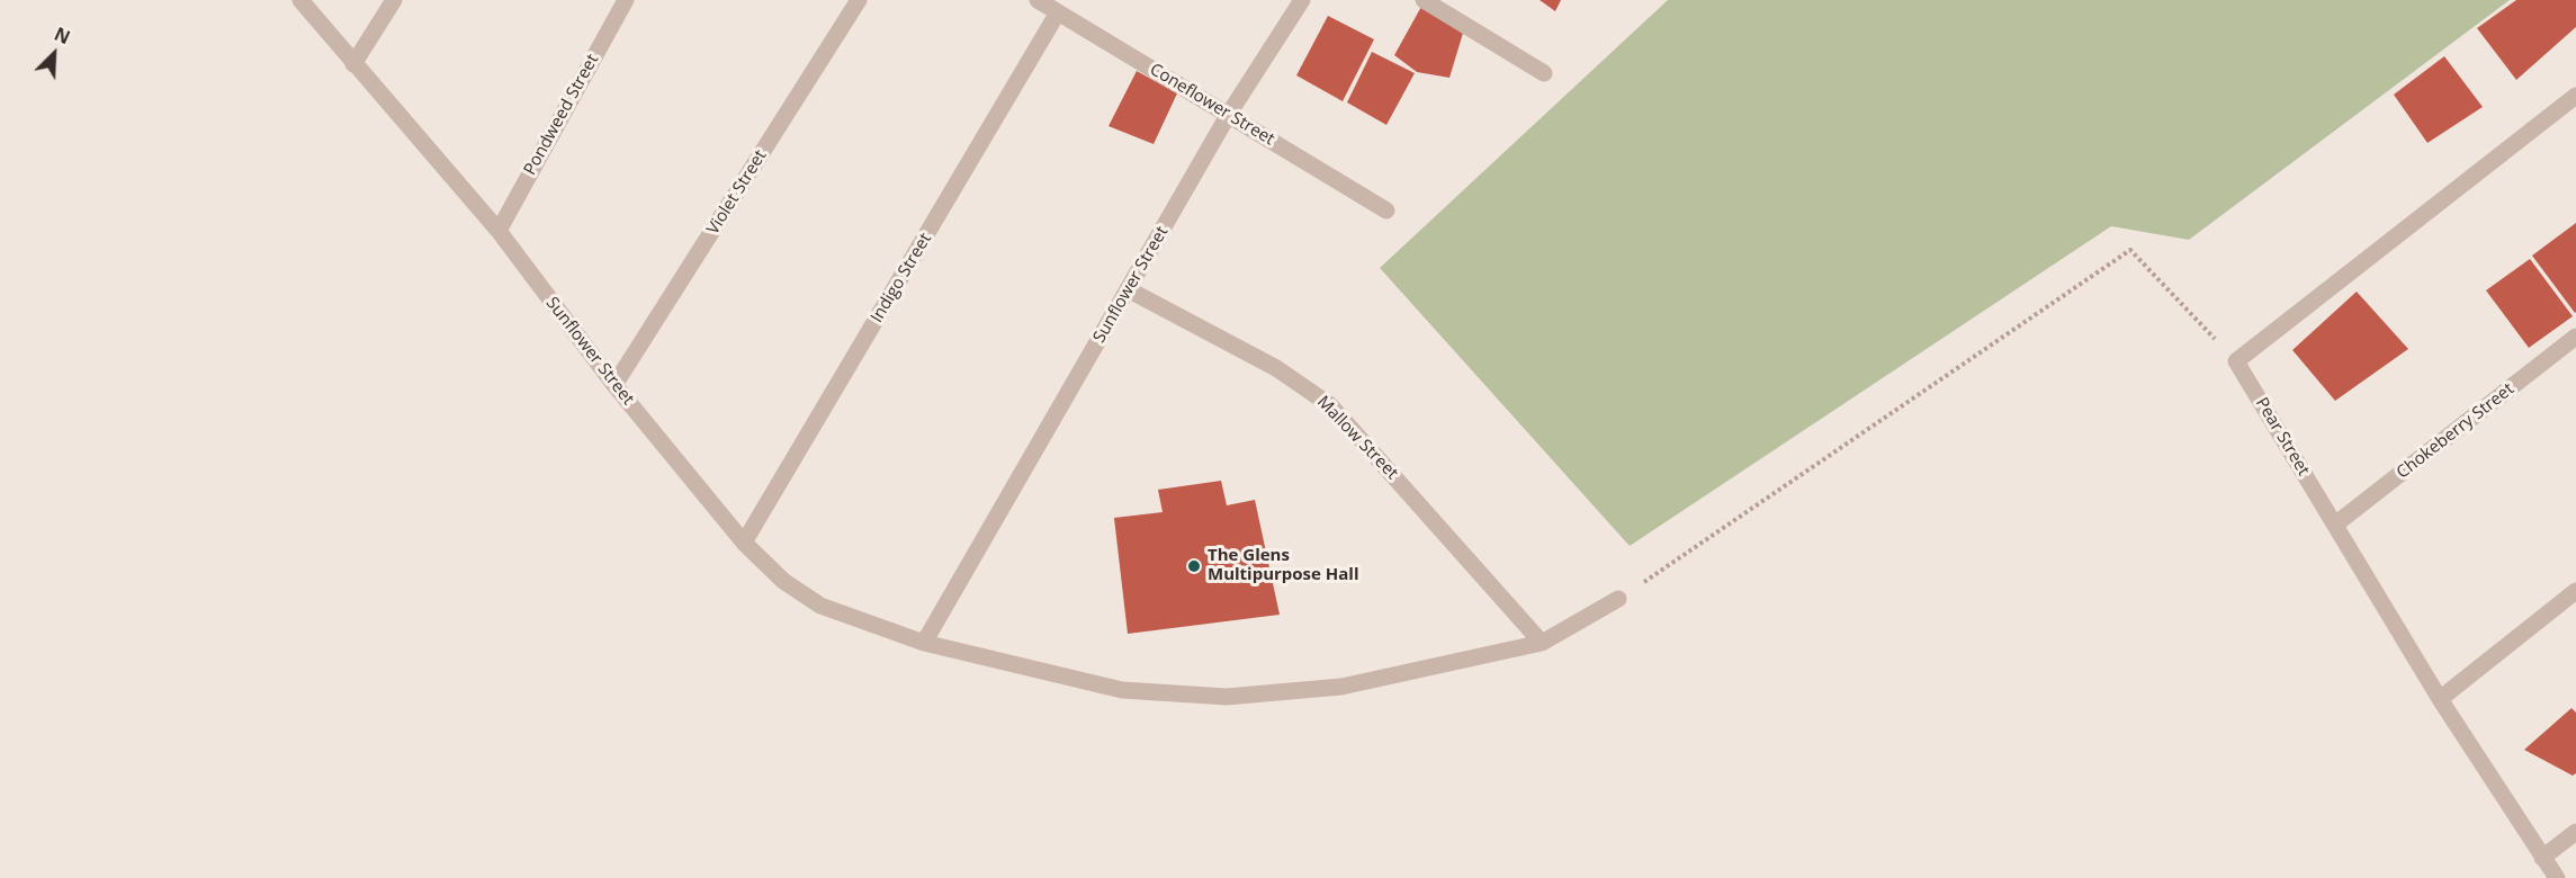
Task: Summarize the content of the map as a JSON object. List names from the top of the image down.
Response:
{
  "streets": {
    "street": [
      "Coneflower Street",
      "Pondweed Street",
      "Violet Street",
      "Indigo Street",
      "Sunflower Street",
      "Chokeberry Street",
      "Pear Street",
      "Mallow Street"
    ]
  },
  "crossings": [
    ["Coneflower Street", "Indigo Street"],
    ["Coneflower Street", "Sunflower Street"],
    ["Pondweed Street", "Sunflower Street"],
    ["Violet Street", "Sunflower Street"],
    ["Indigo Street", "Sunflower Street"],
    ["Sunflower Street", "Mallow Street"],
    ["Chokeberry Street", "Pear Street"]
  ],
  "places": ["The Glens Multipurpose Hall"],
  "north": "top right"
}
